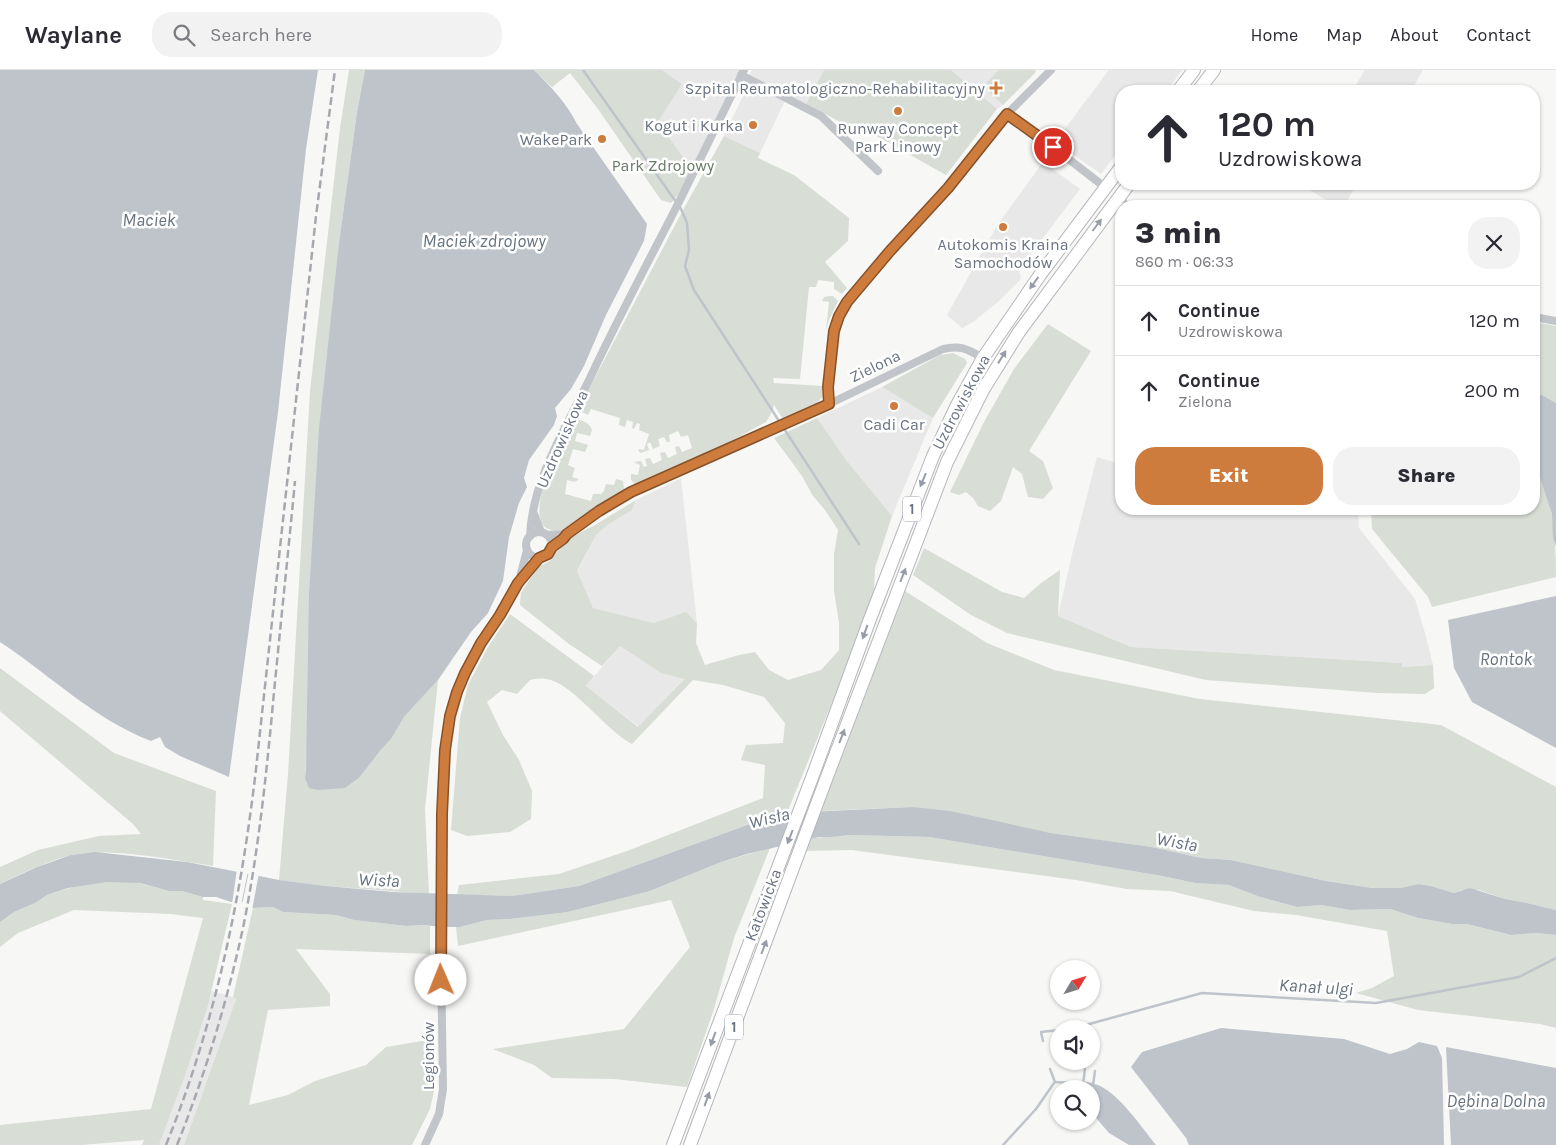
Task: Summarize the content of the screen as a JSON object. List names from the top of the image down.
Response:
{
  "streets": {
    "main road": ["Uzdrowiskowa", "1", "Katowicka"],
    "street": ["Zielona", "Legionów"]
  },
  "crossings": [
    ["Zielona", "Uzdrowiskowa"],
    ["Uzdrowiskowa", "Katowicka"]
  ],
  "water": [
    "Maciek",
    "Maciek zdrojowy",
    "Rontok",
    "Wisła",
    "Kanał ulgi",
    "Dębina Dolna"
  ],
  "parks": ["Park Zdrojowy"],
  "places": {
    "health": ["Szpital Reumatologiczno-Rehabilitacyjny"],
    "other": [
      "Runway Concept Park Linowy",
      "Kogut i Kurka",
      "WakePark",
      "Autokomis Kraina Samochodów",
      "Cadi Car"
    ]
  },
  "north": "top right",
  "page": {
    "header": "Waylane",
    "search": "Search here",
    "nav": [
      "Home",
      "Map",
      "About",
      "Contact"
    ],
    "turn": ["120 m", "Uzdrowiskowa"],
    "heading": ["3 min", "860 m · 06:33"],
    "list": [
      {
        "name": "Continue",
        "note": "Uzdrowiskowa",
        "value": "120 m"
      },
      {
        "name": "Continue",
        "note": "Zielona",
        "value": "200 m"
      }
    ],
    "buttons": ["Exit", "Share"]
  }
}
